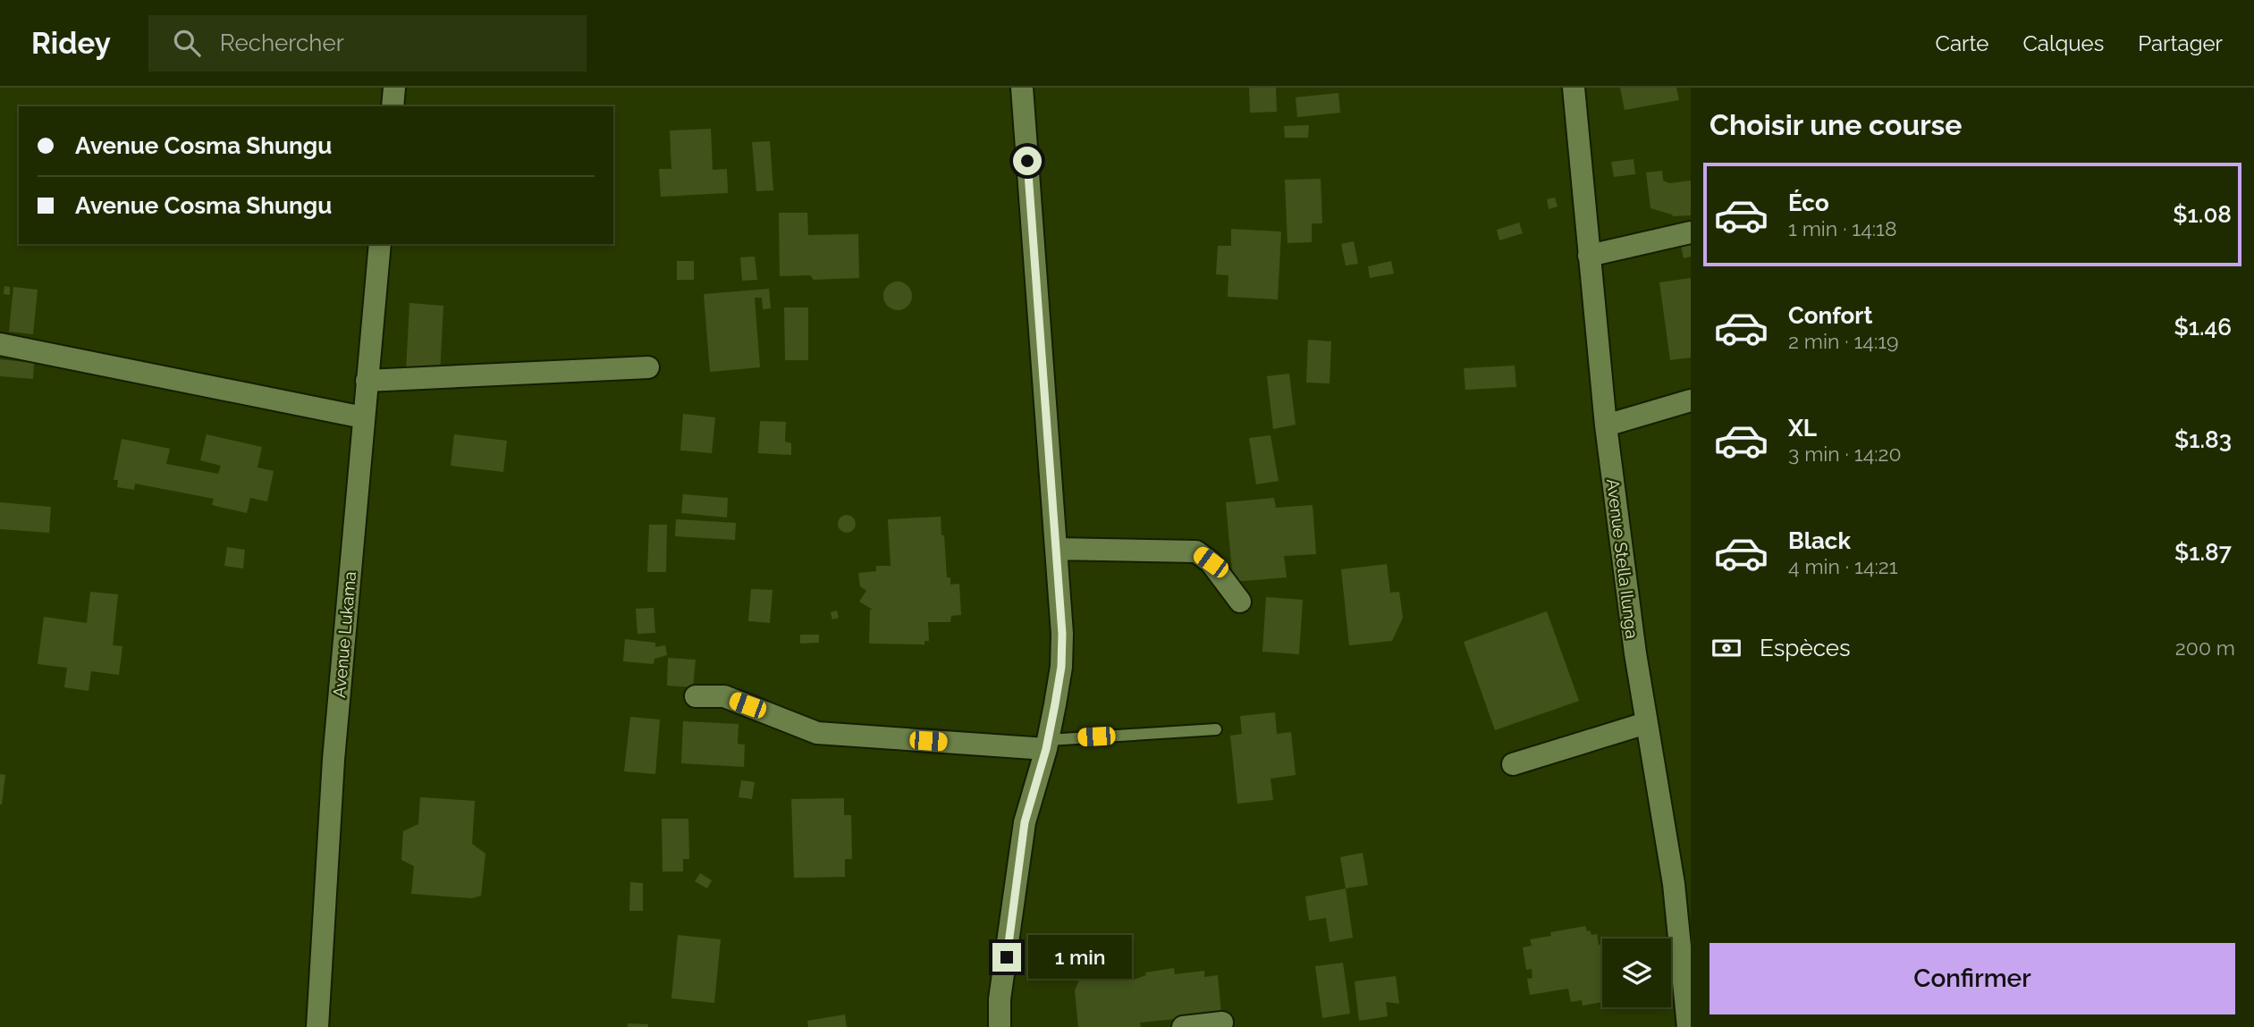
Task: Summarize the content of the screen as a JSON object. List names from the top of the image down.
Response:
{
  "streets": {
    "street": ["Avenue Stella Ilunga", "Avenue Lukama"]
  },
  "page": {
    "header": "Ridey",
    "search": "Rechercher",
    "nav": ["Carte", "Calques", "Partager"],
    "heading": "Choisir une course",
    "banner": ["Avenue Cosma Shungu", "Avenue Cosma Shungu"],
    "list": [
      {
        "name": "Éco",
        "note": "1 min · 14:18",
        "value": "$1.08"
      },
      {
        "name": "Confort",
        "note": "2 min · 14:19",
        "value": "$1.46"
      },
      {
        "name": "XL",
        "note": "3 min · 14:20",
        "value": "$1.83"
      },
      {
        "name": "Black",
        "note": "4 min · 14:21",
        "value": "$1.87"
      }
    ],
    "pay": ["Espèces", "200 m"],
    "buttons": "Confirmer",
    "bubble": "1 min"
  }
}
